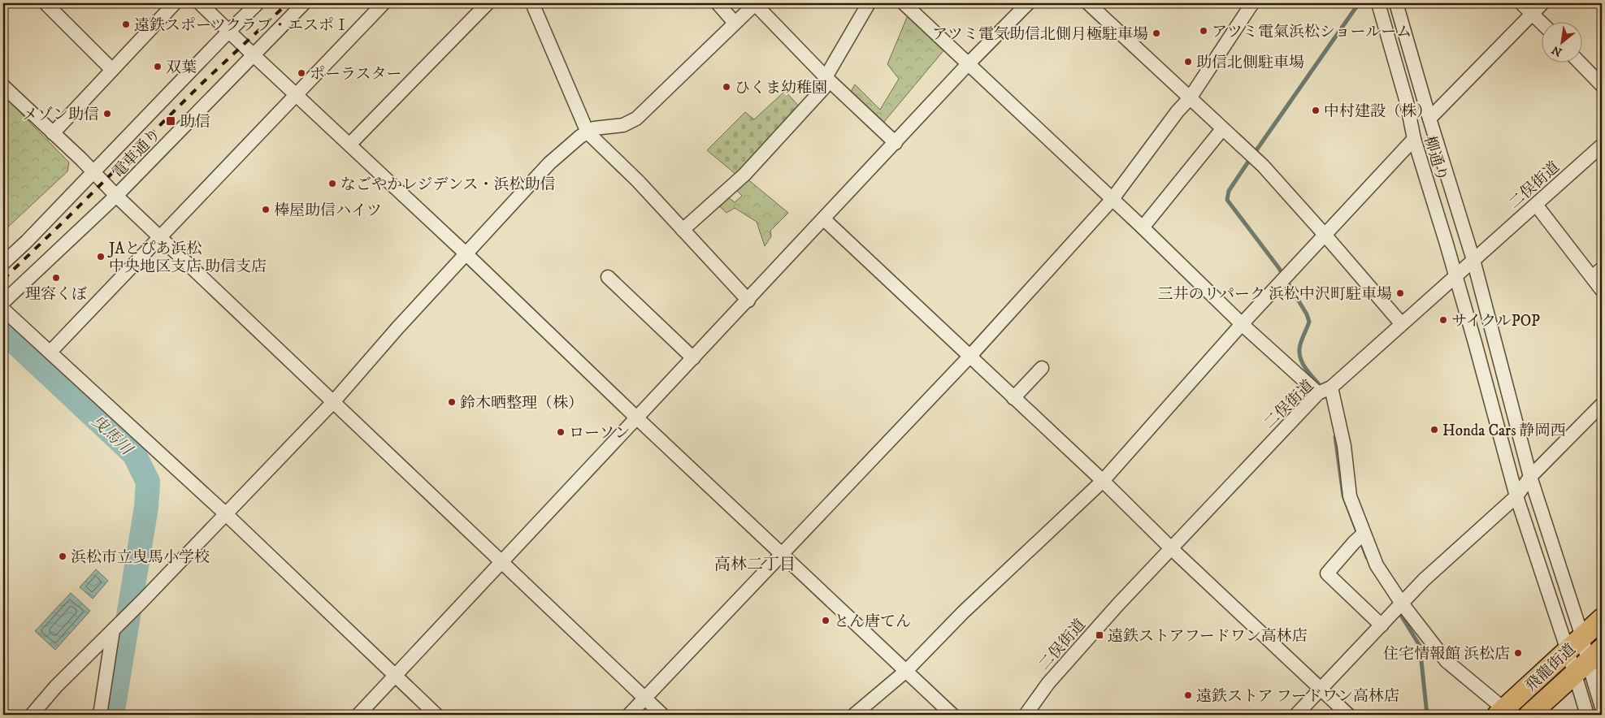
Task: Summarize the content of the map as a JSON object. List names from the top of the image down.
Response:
{
  "streets": {
    "highway": ["飛龍街道"],
    "street": ["電車通り", "柳通り", "二俣街道"]
  },
  "crossings": [
    ["柳通り", "二俣街道"],
    ["柳通り", "飛龍街道"]
  ],
  "districts": ["高林二丁目"],
  "water": ["曳馬川"],
  "places": {
    "other": [
      "遠鉄スポーツクラブ・エスポⅠ",
      "アツミ電氣浜松ショールーム",
      "アツミ電気助信北側月極駐車場",
      "助信北側駐車場",
      "双葉",
      "ポーラスター",
      "ひくま幼稚園",
      "中村建設（株）",
      "メゾン助信",
      "なごやかレジデンス・浜松助信",
      "棒屋助信ハイツ",
      "JAとぴあ浜松 中央地区支店 助信支店",
      "理容くぼ",
      "三井のリパーク 浜松中沢町駐車場",
      "サイクルPOP",
      "鈴木晒整理（株）",
      "Honda Cars 静岡西",
      "ローソン",
      "浜松市立曳馬小学校",
      "とん唐てん",
      "住宅情報館 浜松店",
      "遠鉄ストア フードワン高林店"
    ],
    "transit": ["助信", "遠鉄ストアフードワン高林店"]
  },
  "north": "bottom left"
}
